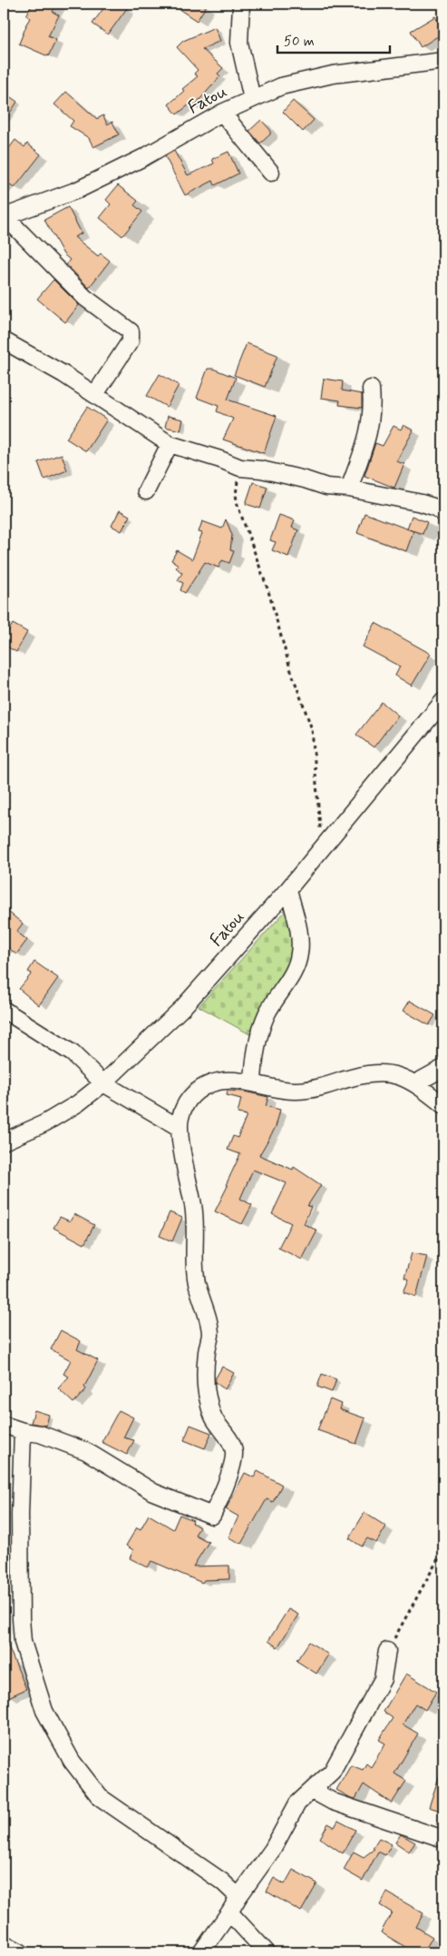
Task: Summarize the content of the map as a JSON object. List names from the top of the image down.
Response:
{
  "streets": {
    "street": ["Fatou"]
  },
  "scale_bar": "50 m"
}
